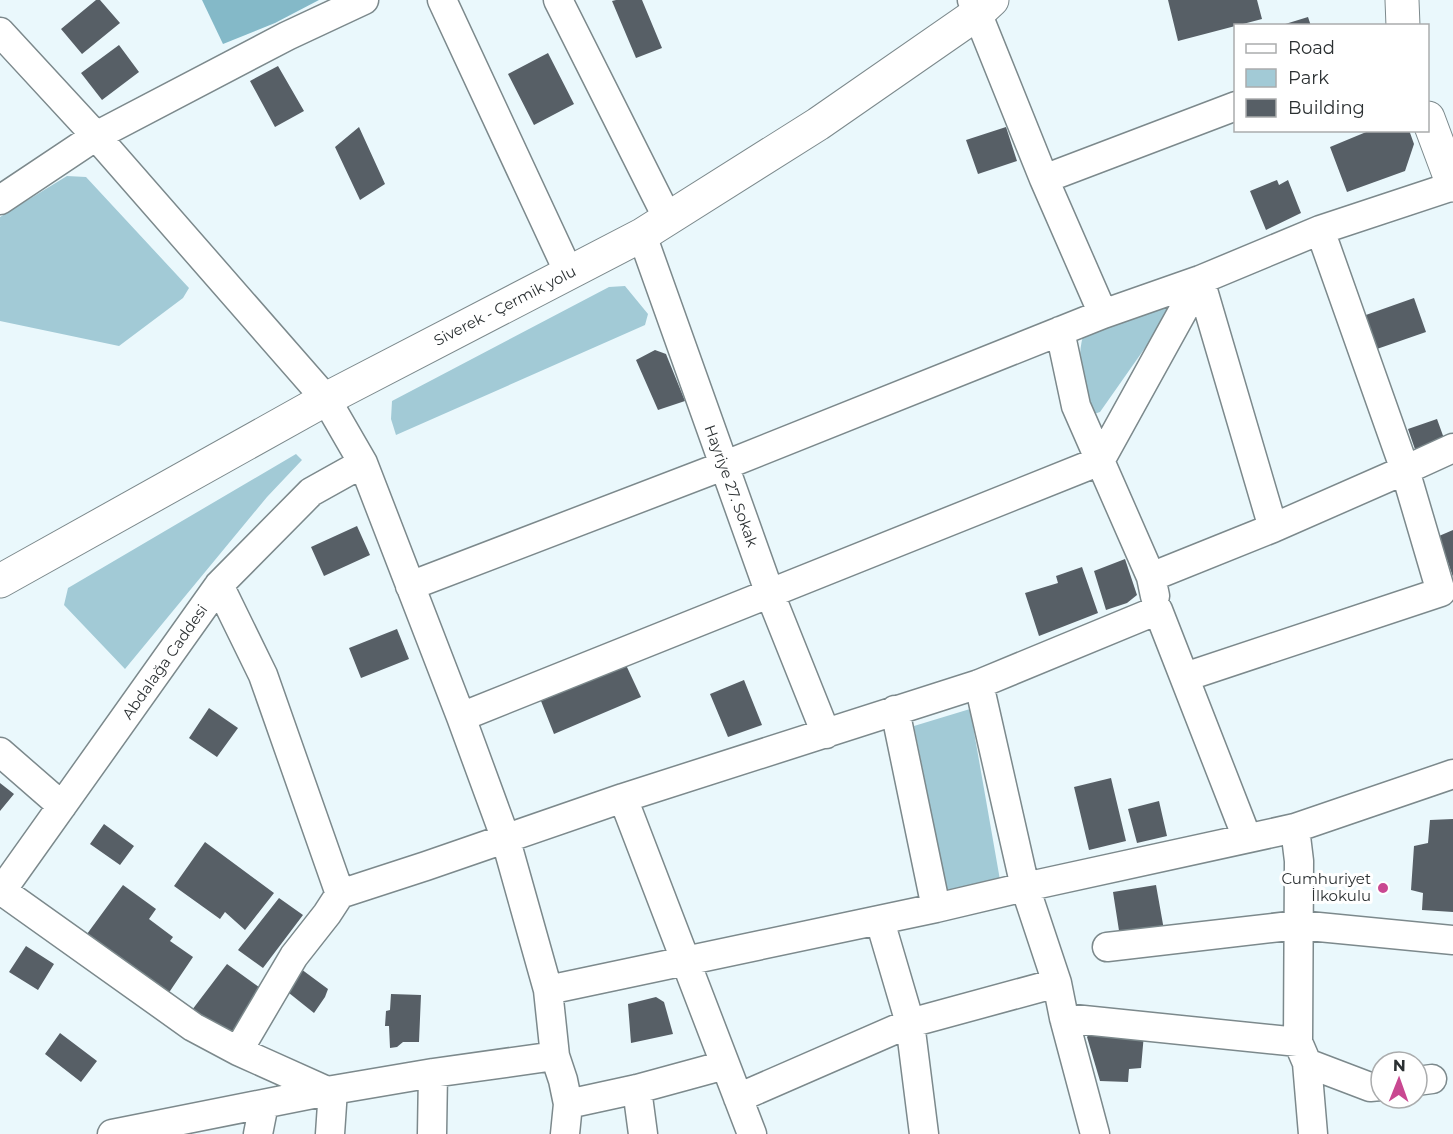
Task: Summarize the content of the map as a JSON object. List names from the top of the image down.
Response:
{
  "streets": {
    "main road": ["Siverek - Çermik yolu"],
    "street": ["Hayriye 27. Sokak", "Abdalağa Caddesi"]
  },
  "crossings": [
    ["Siverek - Çermik yolu", "Hayriye 27. Sokak"]
  ],
  "places": ["Cumhuriyet İlkokulu"],
  "legend": ["Road", "Park", "Building"],
  "north": "top"
}
